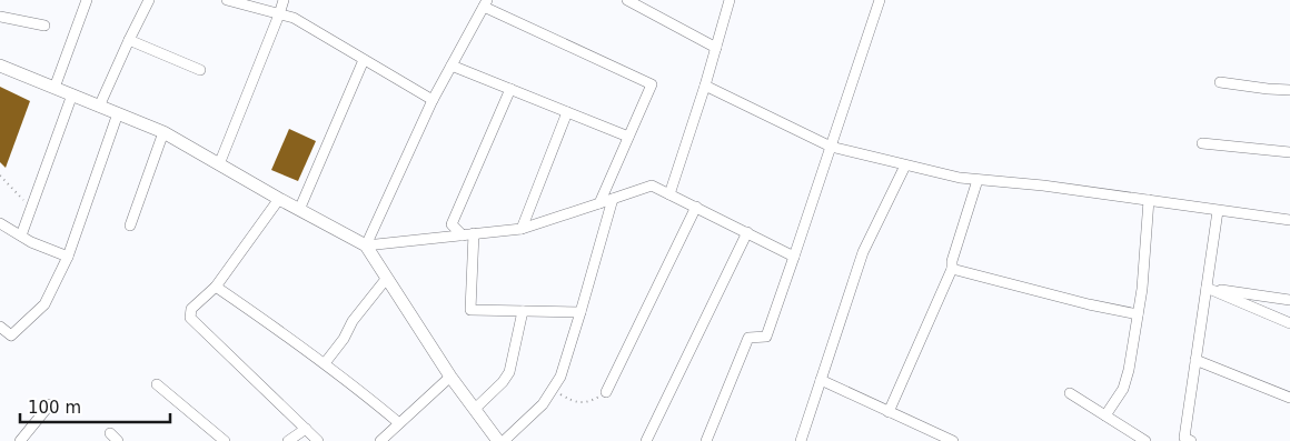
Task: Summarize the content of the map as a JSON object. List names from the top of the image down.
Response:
{
  "scale_bar": "100 m"
}
